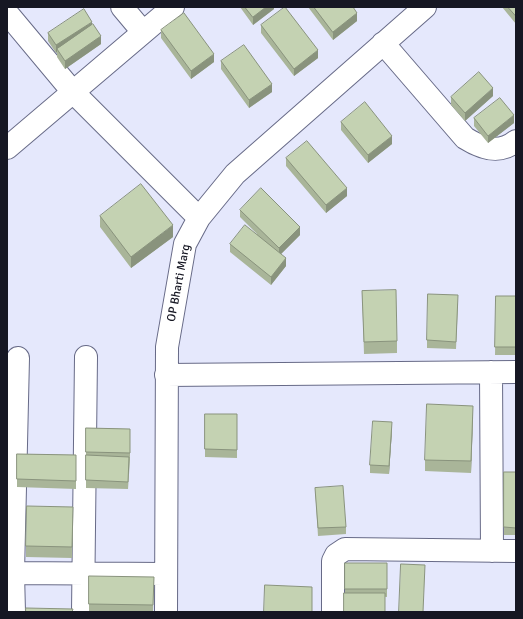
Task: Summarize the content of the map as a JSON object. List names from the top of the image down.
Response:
{
  "streets": {
    "street": ["OP Bharti Marg"]
  }
}
